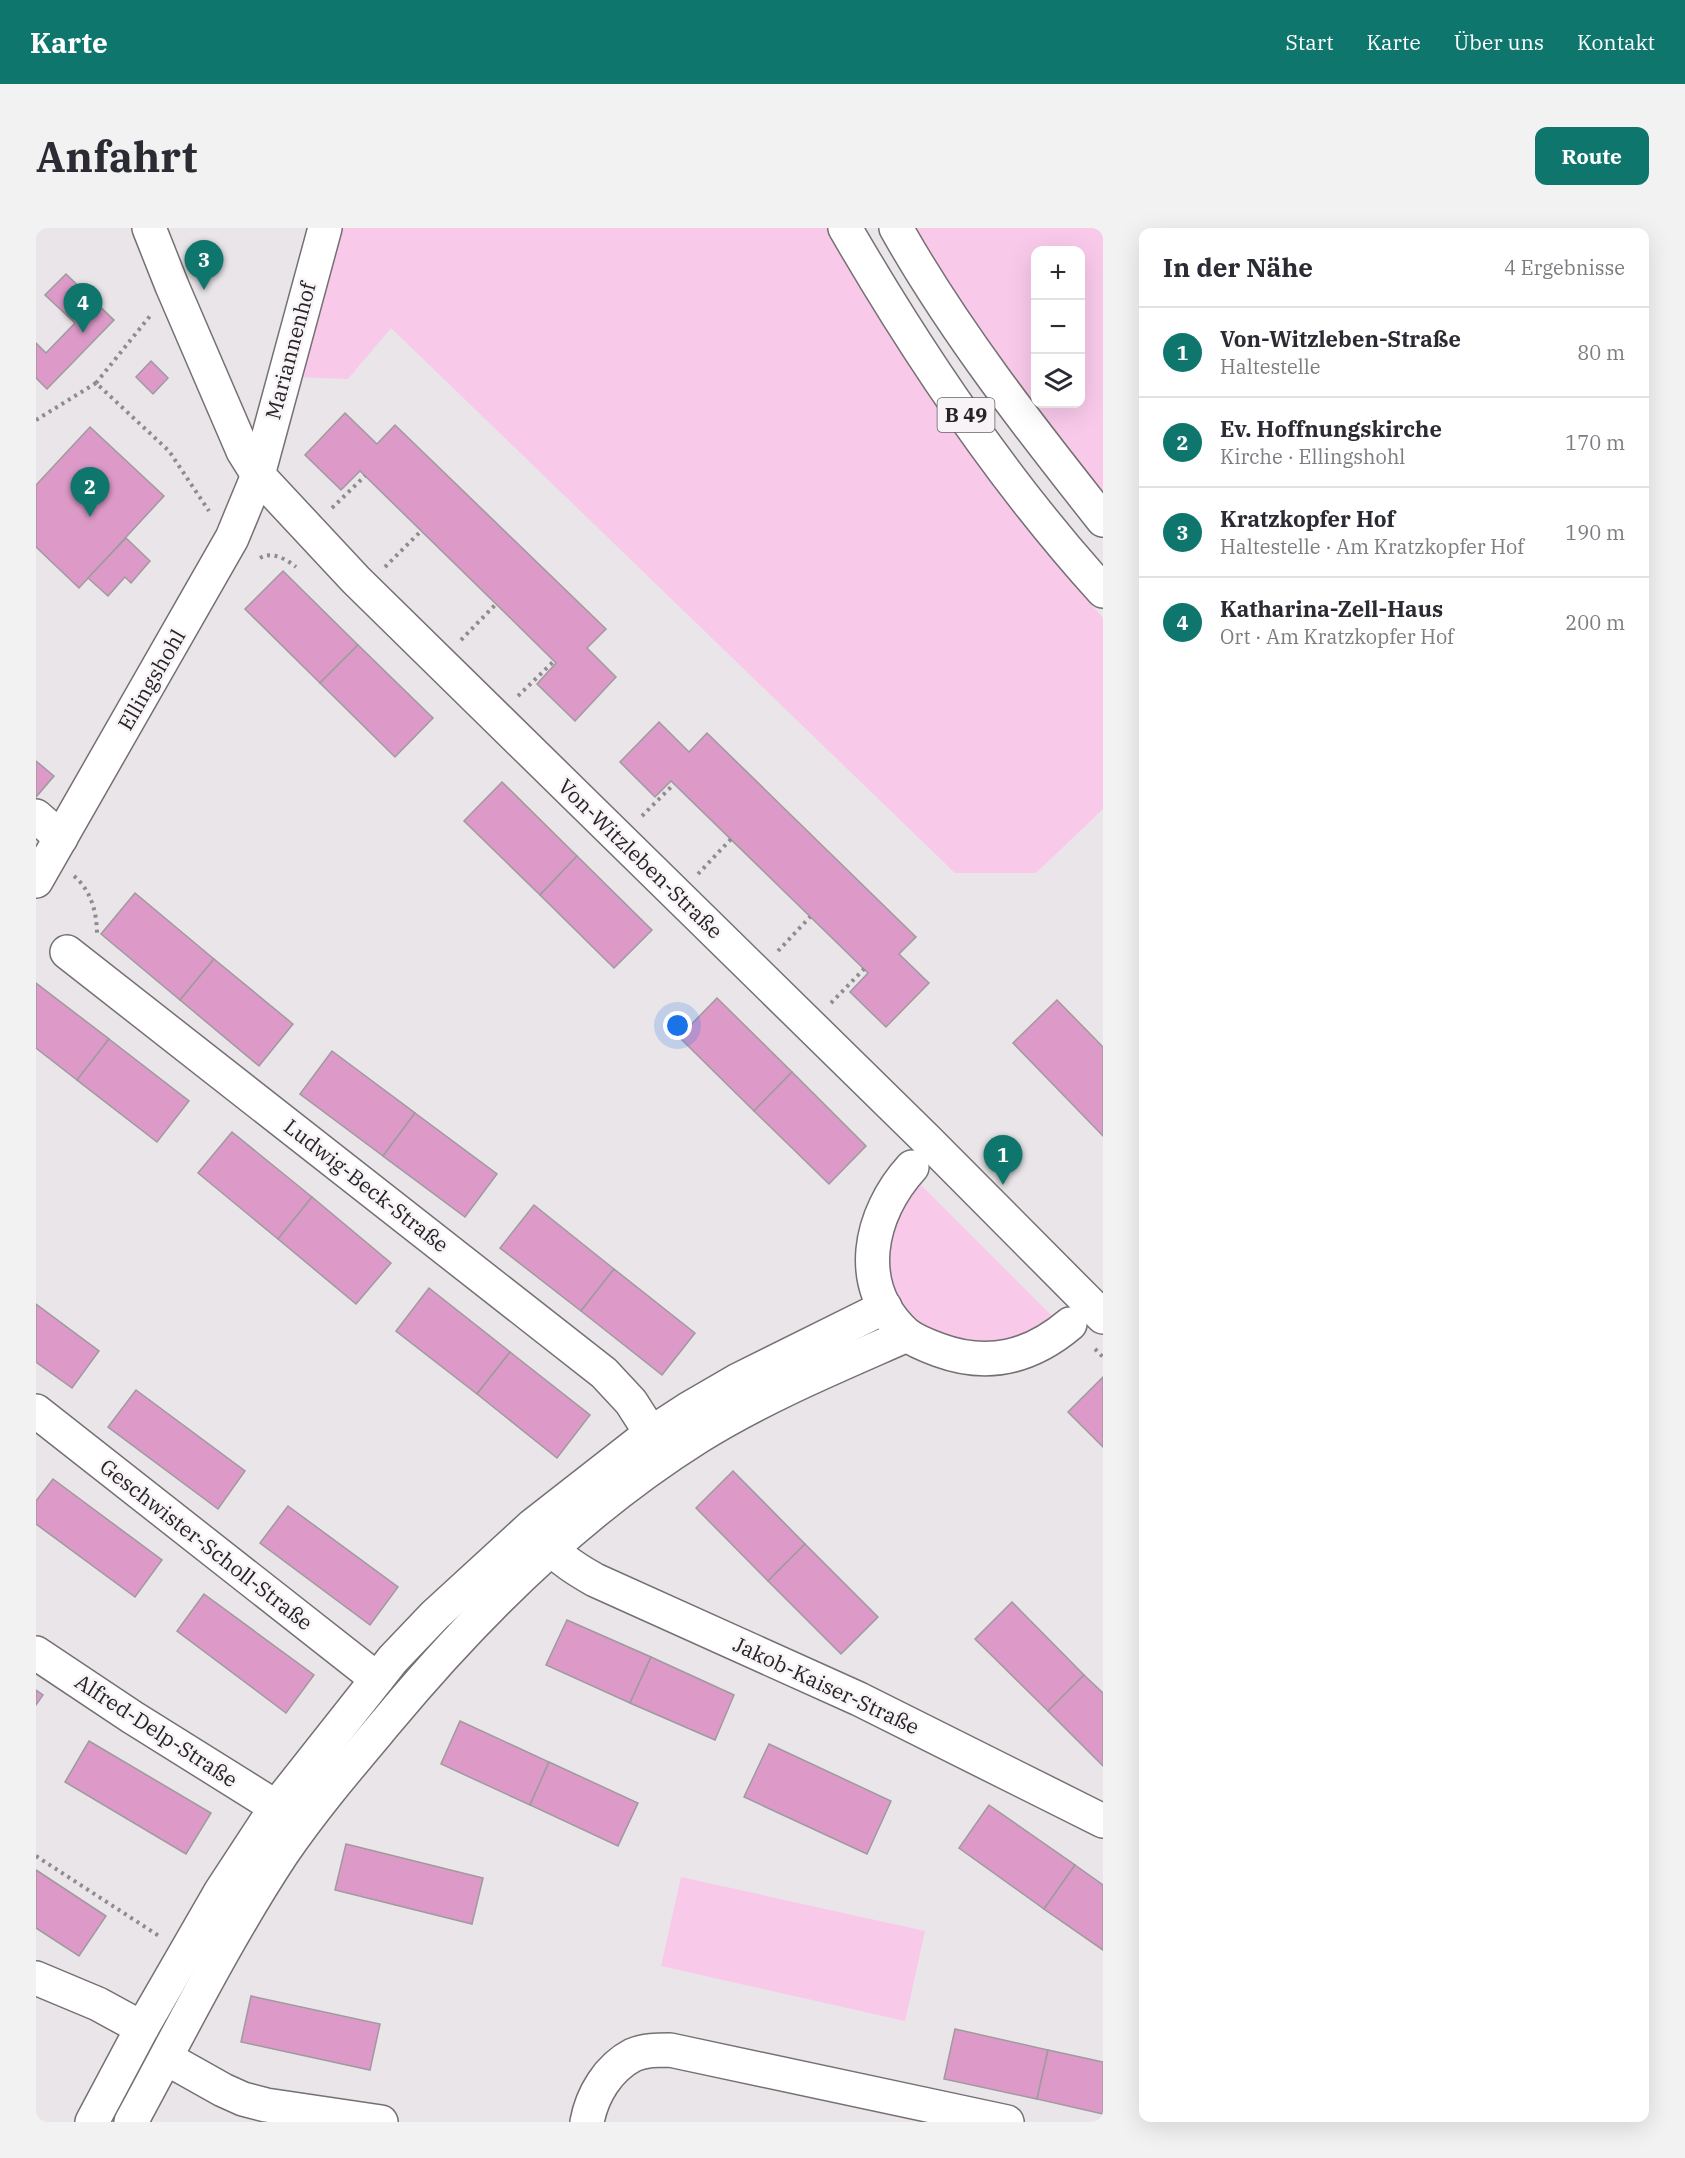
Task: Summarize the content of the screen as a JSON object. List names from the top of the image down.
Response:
{
  "streets": {
    "main road": [
      "Mariannenhof",
      "B 49",
      "Ellingshohl",
      "Von-Witzleben-Straße",
      "Ludwig-Beck-Straße",
      "Geschwister-Scholl-Straße",
      "Jakob-Kaiser-Straße",
      "Alfred-Delp-Straße"
    ]
  },
  "crossings": [
    ["Mariannenhof", "Ellingshohl"],
    ["Mariannenhof", "Von-Witzleben-Straße"],
    ["Ellingshohl", "Von-Witzleben-Straße"]
  ],
  "page": {
    "header": "Karte",
    "nav": [
      "Start",
      "Karte",
      "Über uns",
      "Kontakt"
    ],
    "buttons": "Route",
    "title": "Anfahrt",
    "heading": ["In der Nähe", "4 Ergebnisse"],
    "pins": [
      "3",
      "4",
      "2",
      "1"
    ],
    "map_buttons": ["+", "−"],
    "list": [
      {
        "mark": "1",
        "name": "Von-Witzleben-Straße",
        "note": "Haltestelle",
        "value": "80 m"
      },
      {
        "mark": "2",
        "name": "Ev. Hoffnungskirche",
        "note": "Kirche · Ellingshohl",
        "value": "170 m"
      },
      {
        "mark": "3",
        "name": "Kratzkopfer Hof",
        "note": "Haltestelle · Am Kratzkopfer Hof",
        "value": "190 m"
      },
      {
        "mark": "4",
        "name": "Katharina-Zell-Haus",
        "note": "Ort · Am Kratzkopfer Hof",
        "value": "200 m"
      }
    ]
  }
}
